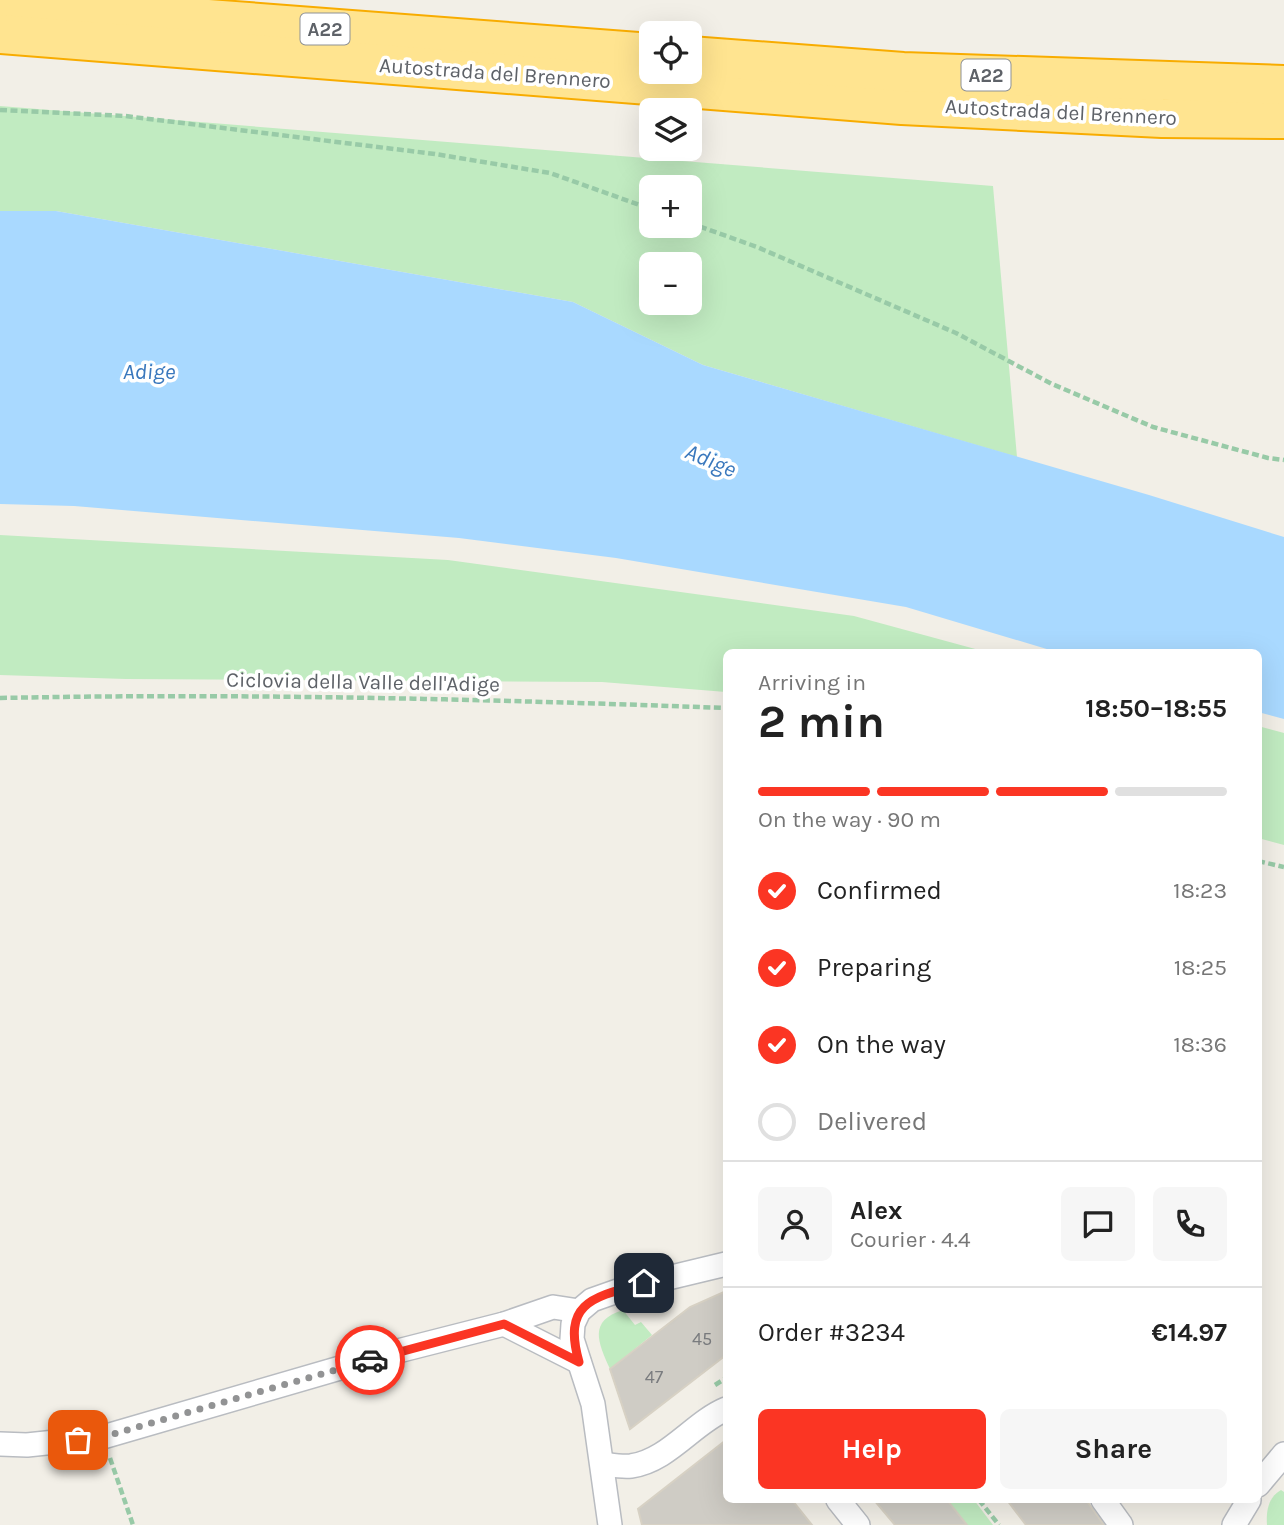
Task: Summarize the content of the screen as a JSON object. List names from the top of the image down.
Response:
{
  "streets": {
    "highway": ["A22", "Autostrada del Brennero"],
    "path": ["Ciclovia della Valle dell'Adige"]
  },
  "water": ["Adige"],
  "house_numbers": ["45", "47"],
  "page": {
    "map_buttons": ["+", "−"],
    "heading": ["2 min", "Arriving in", "18:50–18:55"],
    "panel": [
      "Alex",
      "Courier · 4.4",
      "Order #3234",
      "€14.97"
    ],
    "bar": "On the way · 90 m",
    "list": [
      ["Confirmed", "18:23"],
      ["Preparing", "18:25"],
      ["On the way", "18:36"],
      "Delivered"
    ],
    "buttons": ["Help", "Share"]
  }
}
